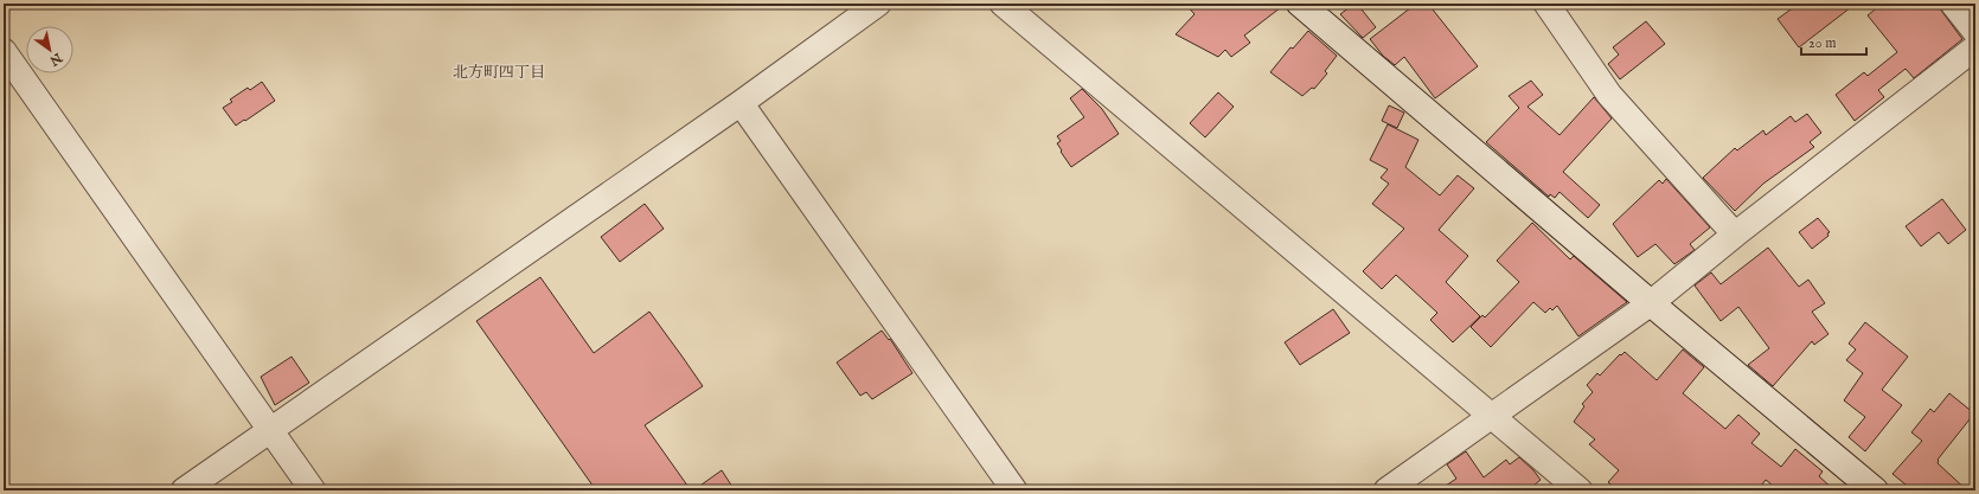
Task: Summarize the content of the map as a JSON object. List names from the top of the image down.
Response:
{
  "districts": ["北方町四丁目"],
  "scale_bar": "20 m",
  "north": "bottom right"
}
